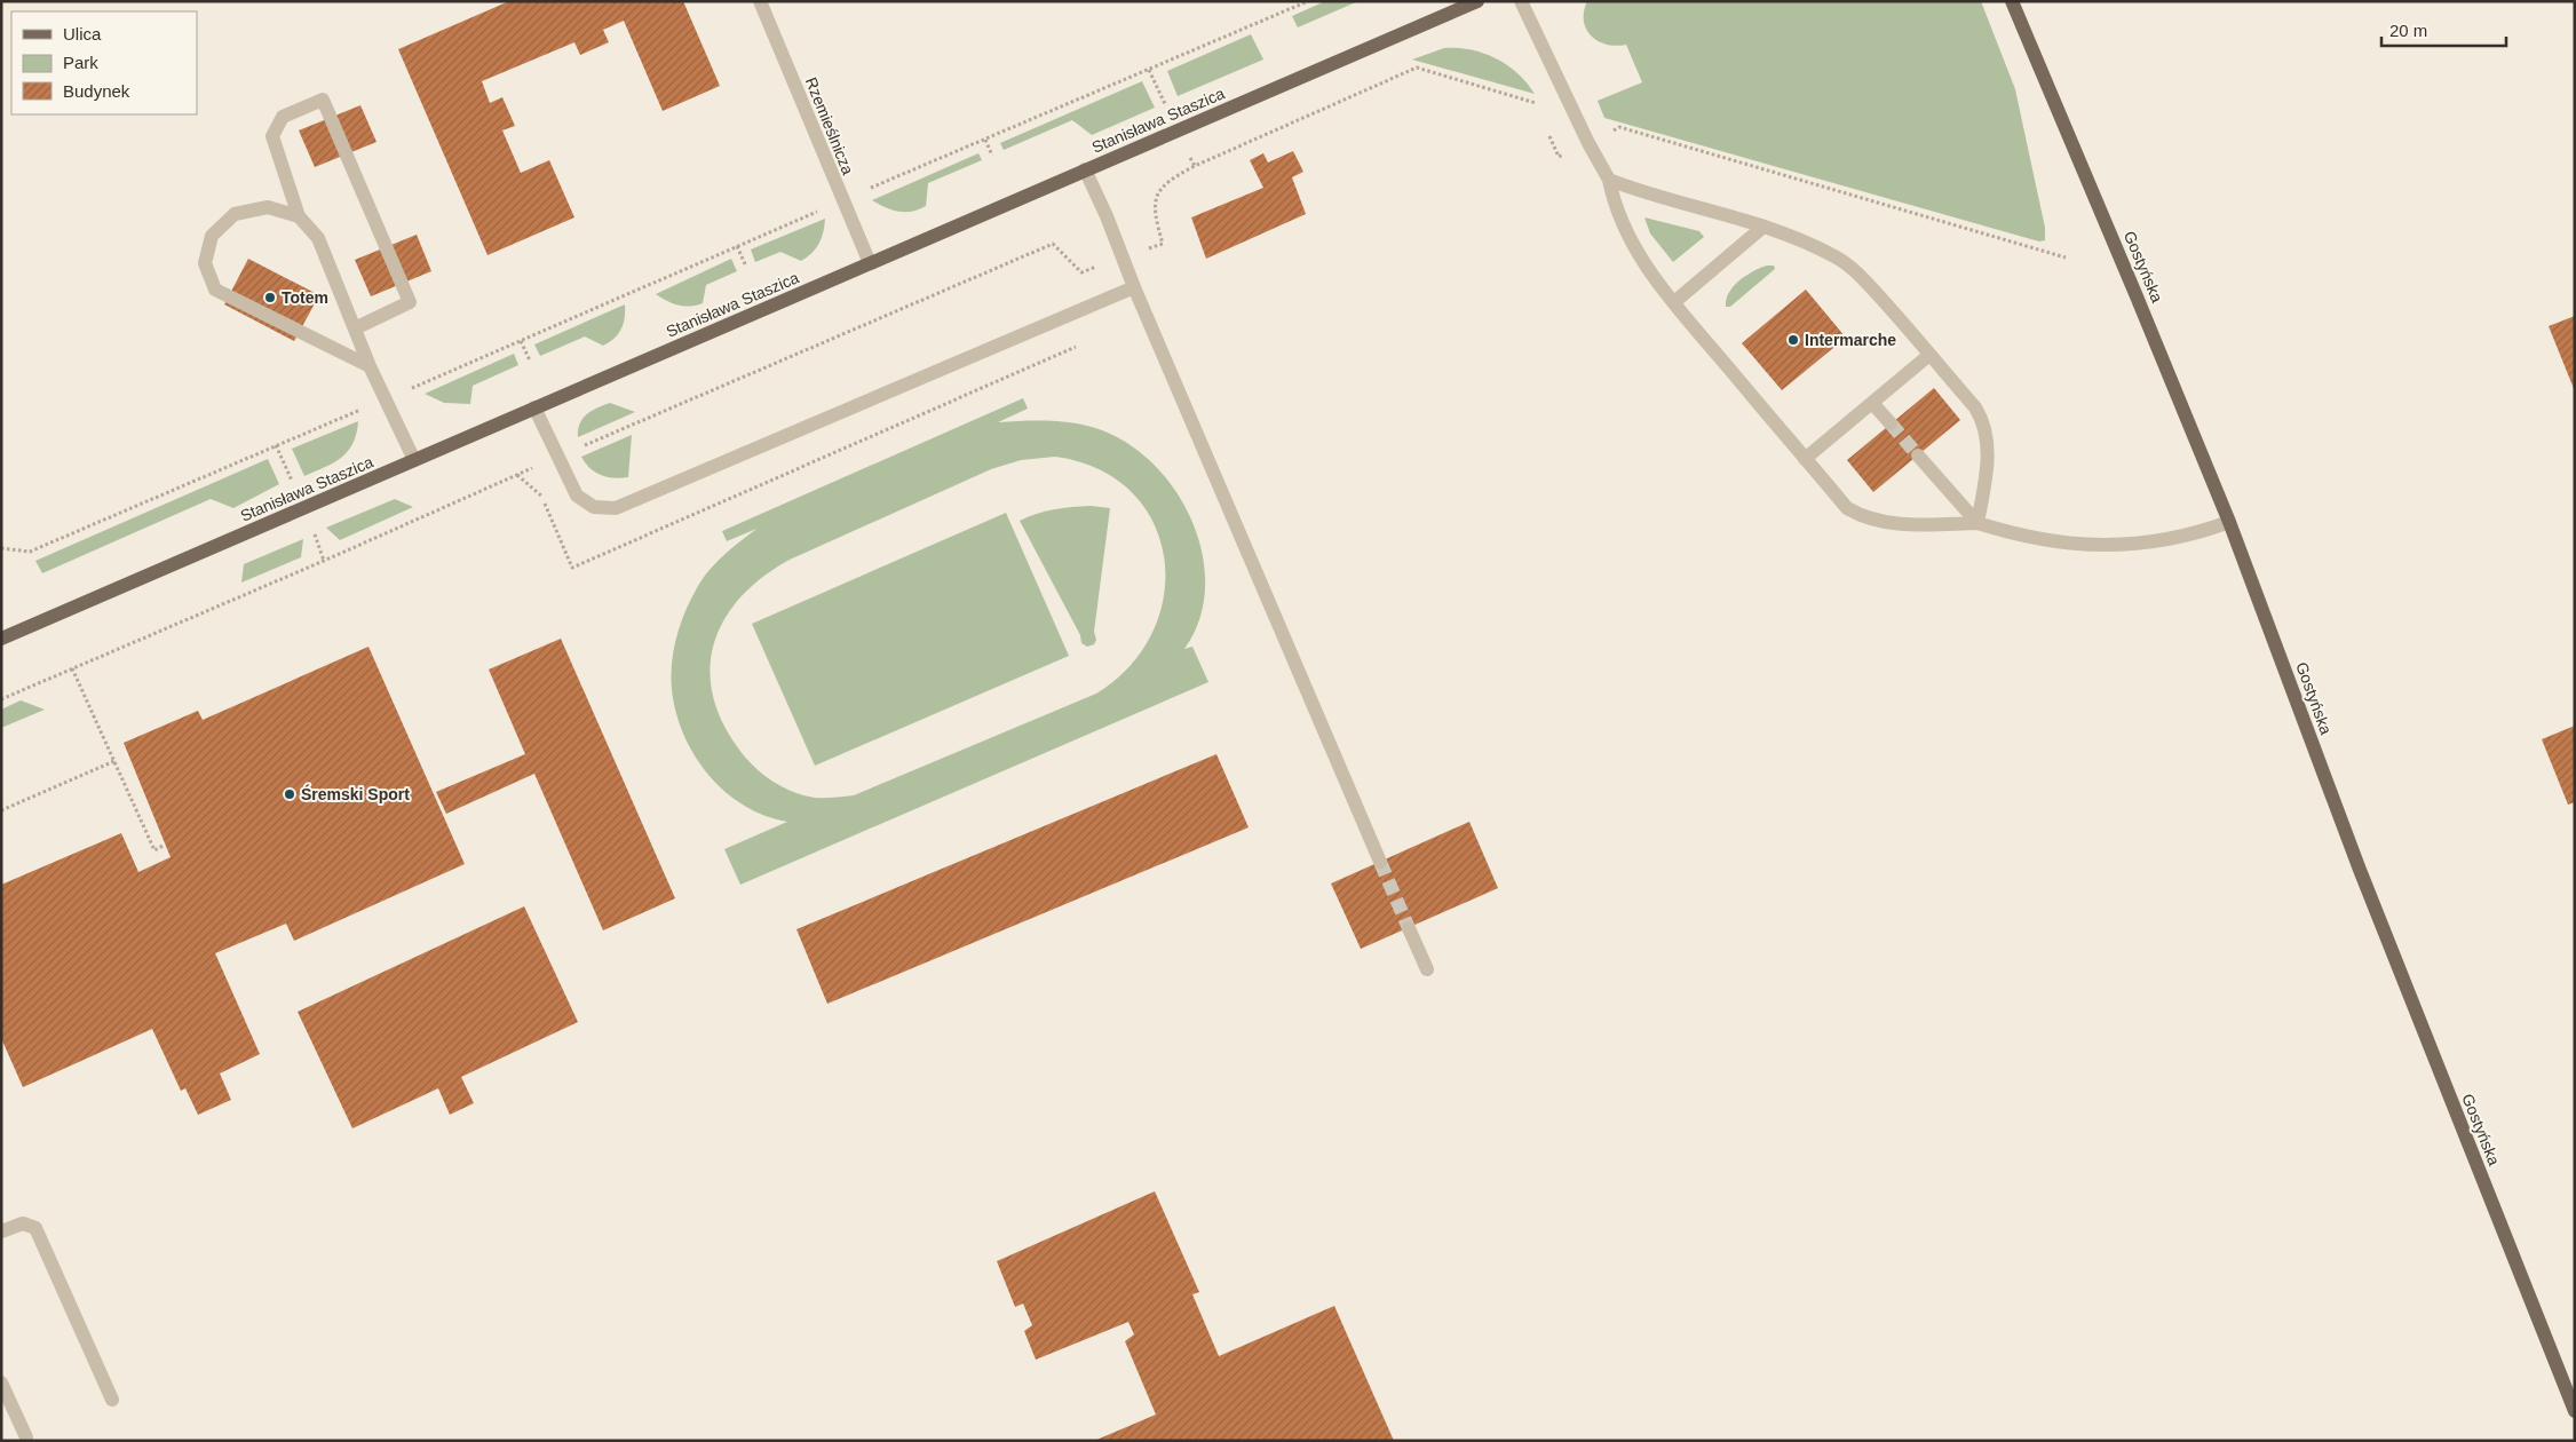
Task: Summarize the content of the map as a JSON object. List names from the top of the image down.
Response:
{
  "streets": {
    "main road": ["Stanisława Staszica", "Gostyńska"],
    "street": ["Rzemieślnicza"]
  },
  "crossings": [
    ["Stanisława Staszica", "Rzemieślnicza"]
  ],
  "places": ["Totem", "Intermarche", "Śremski Sport"],
  "legend": ["Ulica", "Park", "Budynek"],
  "scale_bar": "20 m"
}
